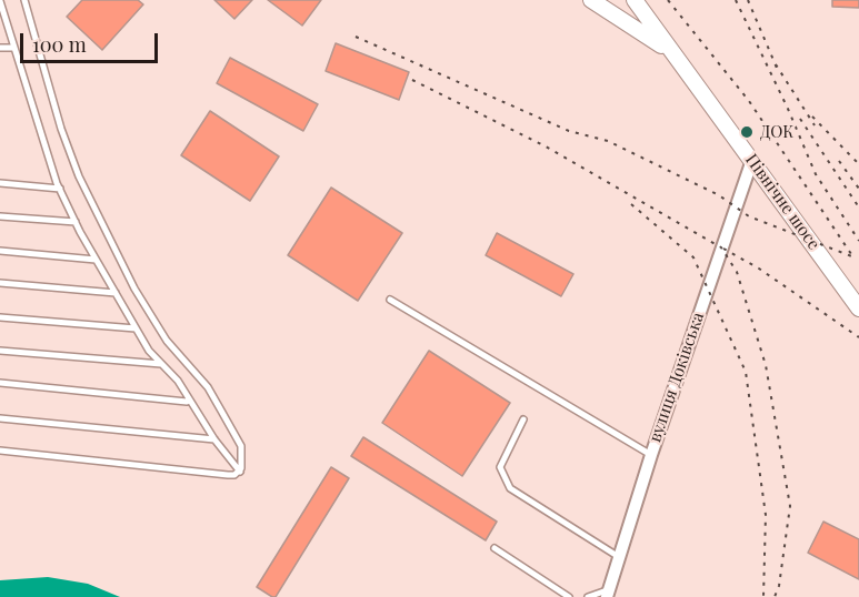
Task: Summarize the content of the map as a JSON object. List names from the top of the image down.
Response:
{
  "streets": {
    "main road": ["Північне шосе"],
    "street": ["вулиця Доківська"]
  },
  "crossings": [
    ["Північне шосе", "вулиця Доківська"]
  ],
  "places": ["ДОК"],
  "scale_bar": "100 m"
}
